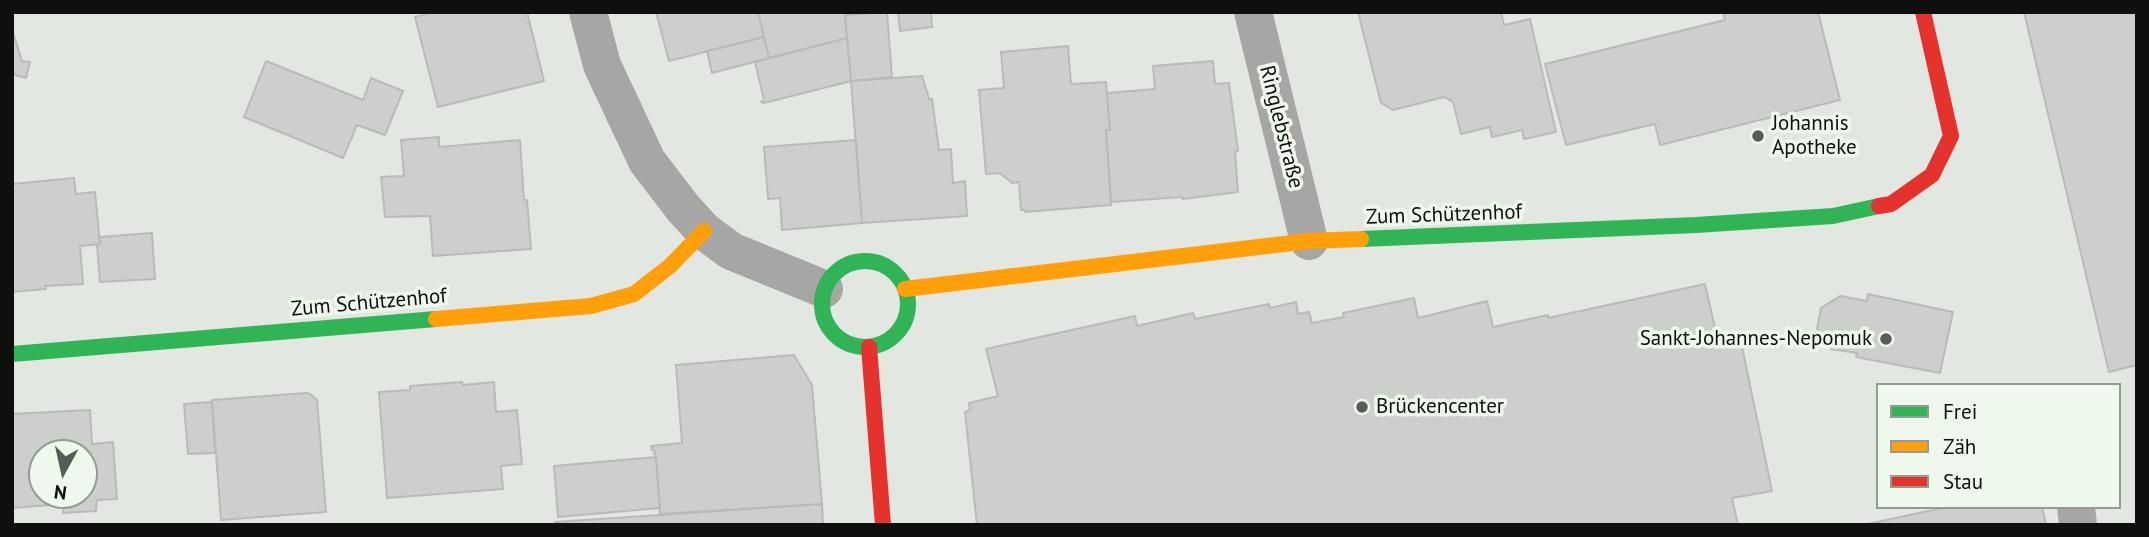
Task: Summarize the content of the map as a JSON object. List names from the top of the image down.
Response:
{
  "streets": {
    "street": ["Ringlebstraße", "Zum Schützenhof"]
  },
  "crossings": [
    ["Ringlebstraße", "Zum Schützenhof"]
  ],
  "places": ["Johannis Apotheke", "Sankt-Johannes-Nepomuk", "Brückencenter"],
  "legend": ["Frei", "Zäh", "Stau"],
  "north": "bottom"
}
